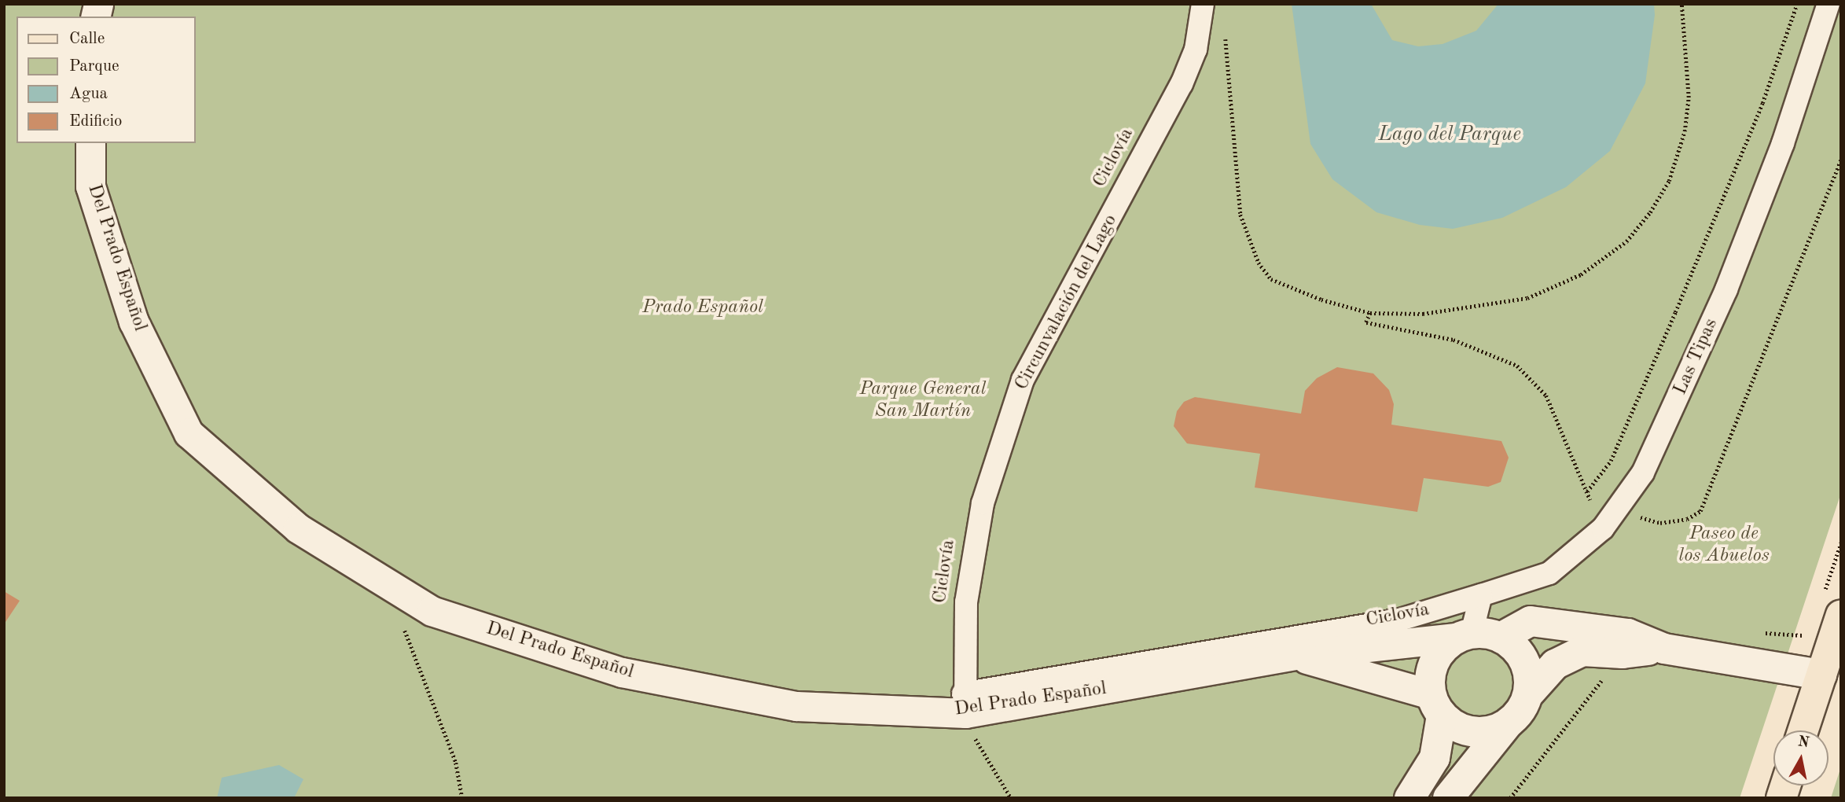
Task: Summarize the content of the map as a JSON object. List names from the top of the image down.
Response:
{
  "streets": {
    "street": ["Del Prado Español", "Circunvalación del Lago", "Las Tipas"]
  },
  "crossings": [
    ["Del Prado Español", "Circunvalación del Lago"],
    ["Del Prado Español", "Las Tipas"],
    ["Circunvalación del Lago", "Las Tipas"]
  ],
  "water": ["Lago del Parque"],
  "parks": ["Prado Español", "Parque General San Martín", "Paseo de los Abuelos"],
  "legend": [
    "Calle",
    "Parque",
    "Agua",
    "Edificio"
  ],
  "north": "top"
}
